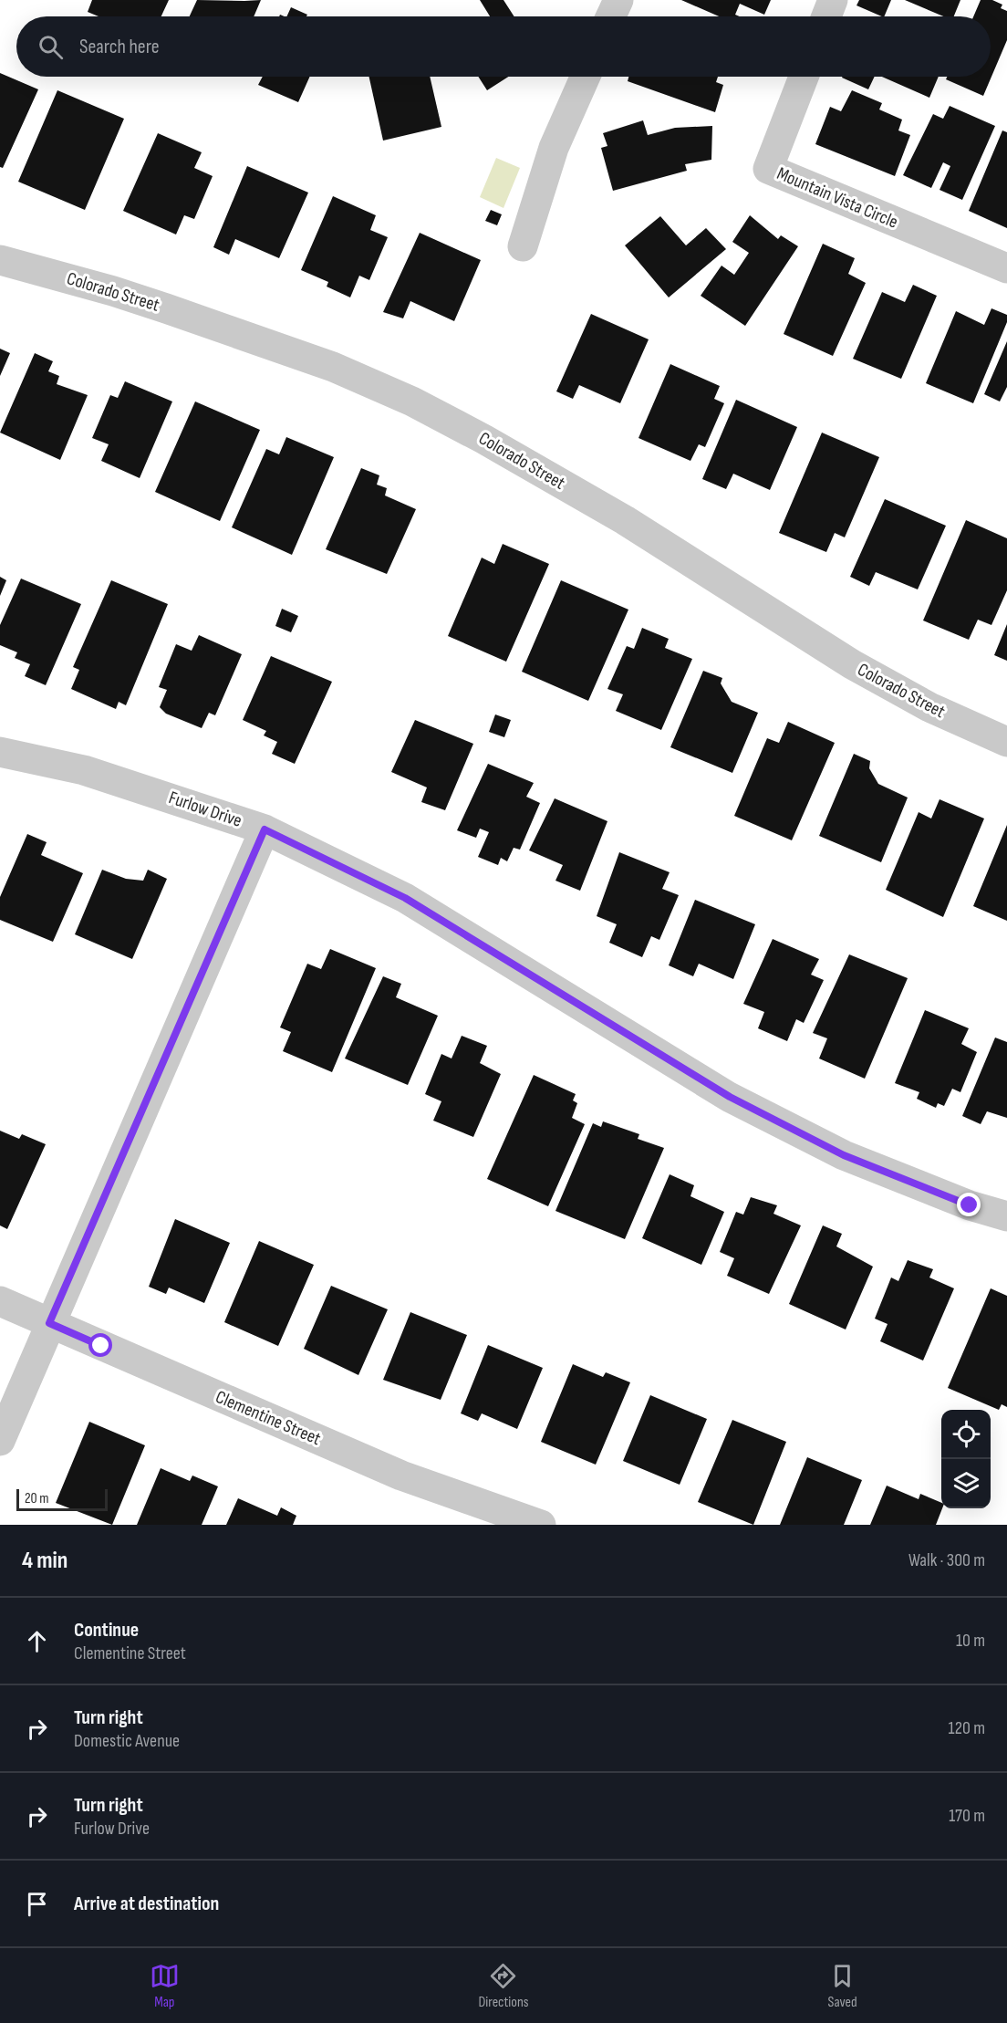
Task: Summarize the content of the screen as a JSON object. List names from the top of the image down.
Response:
{
  "streets": {
    "street": [
      "Mountain Vista Circle",
      "Colorado Street",
      "Furlow Drive",
      "Clementine Street"
    ]
  },
  "scale_bar": "20 m",
  "page": {
    "search": "Search here",
    "scale": "20 m",
    "heading": ["4 min", "Walk · 300 m"],
    "list": [
      ["Continue", "Clementine Street", "10 m"],
      ["Turn right", "Domestic Avenue", "120 m"],
      ["Turn right", "Furlow Drive", "170 m"],
      "Arrive at destination"
    ],
    "nav": ["Map", "Directions", "Saved"]
  }
}
